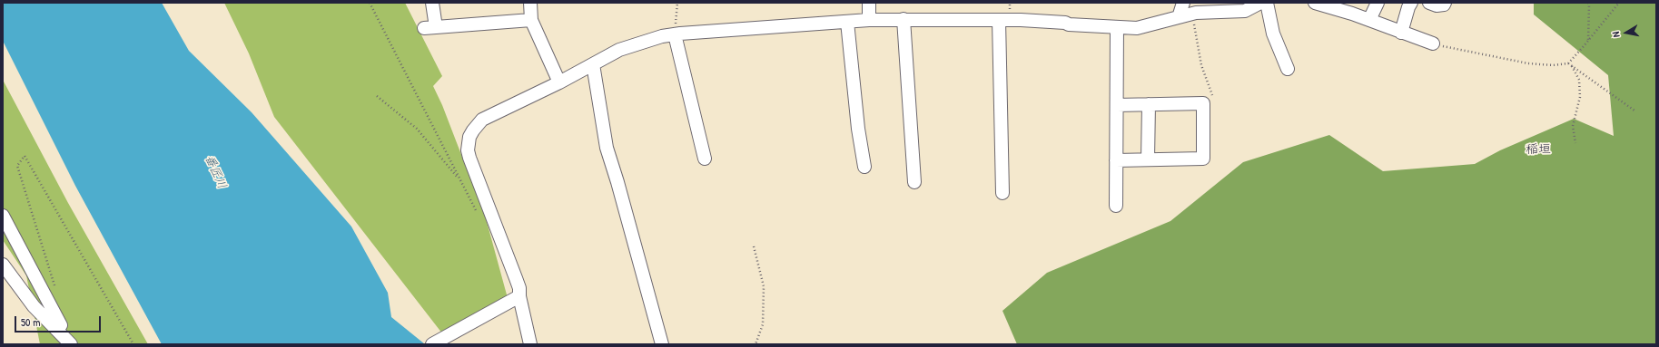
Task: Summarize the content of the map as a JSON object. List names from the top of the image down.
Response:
{
  "districts": ["稲垣"],
  "water": ["番匠川"],
  "scale_bar": "50 m",
  "north": "left"
}
